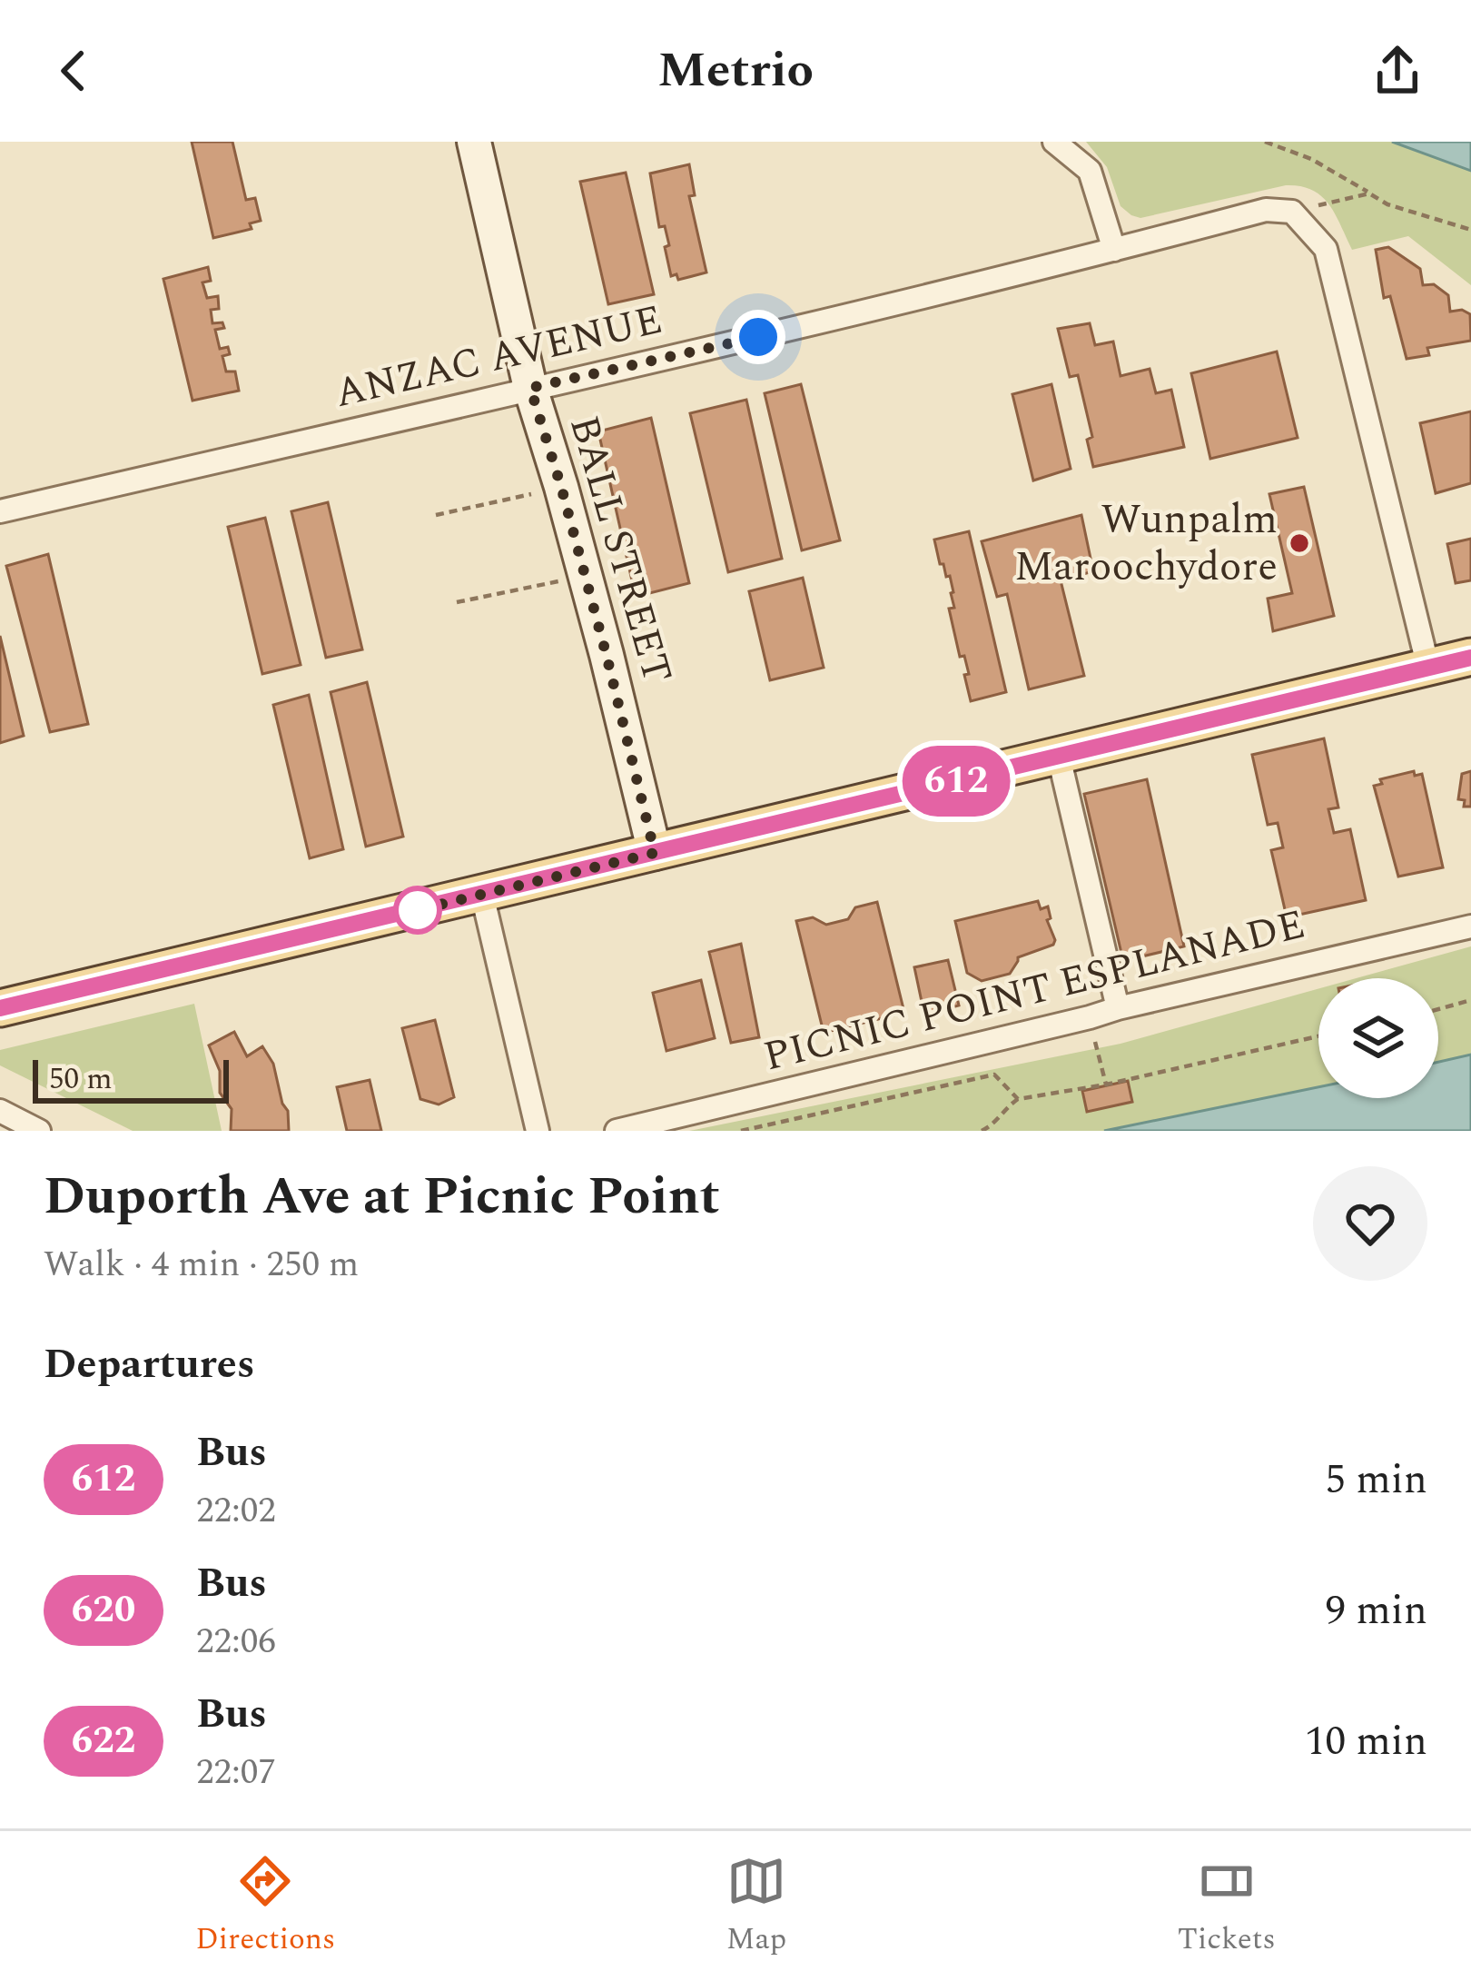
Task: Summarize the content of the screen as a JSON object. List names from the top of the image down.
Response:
{
  "streets": {
    "main road": ["BALL STREET"],
    "street": ["ANZAC AVENUE", "PICNIC POINT ESPLANADE"]
  },
  "crossings": [
    ["ANZAC AVENUE", "BALL STREET"]
  ],
  "places": ["Wunpalm Maroochydore"],
  "lines": ["bus line 612"],
  "scale_bar": "50 m",
  "page": {
    "header": "Metrio",
    "on_map": "612",
    "scale": "50 m",
    "heading": [
      ["Duporth Ave at Picnic Point", "Walk · 4 min · 250 m"],
      "Departures"
    ],
    "list": [
      {
        "mark": "612",
        "name": "Bus",
        "note": "22:02",
        "value": "5 min"
      },
      {
        "mark": "620",
        "name": "Bus",
        "note": "22:06",
        "value": "9 min"
      },
      {
        "mark": "622",
        "name": "Bus",
        "note": "22:07",
        "value": "10 min"
      }
    ],
    "tabs": ["Directions", "Map", "Tickets"]
  }
}
